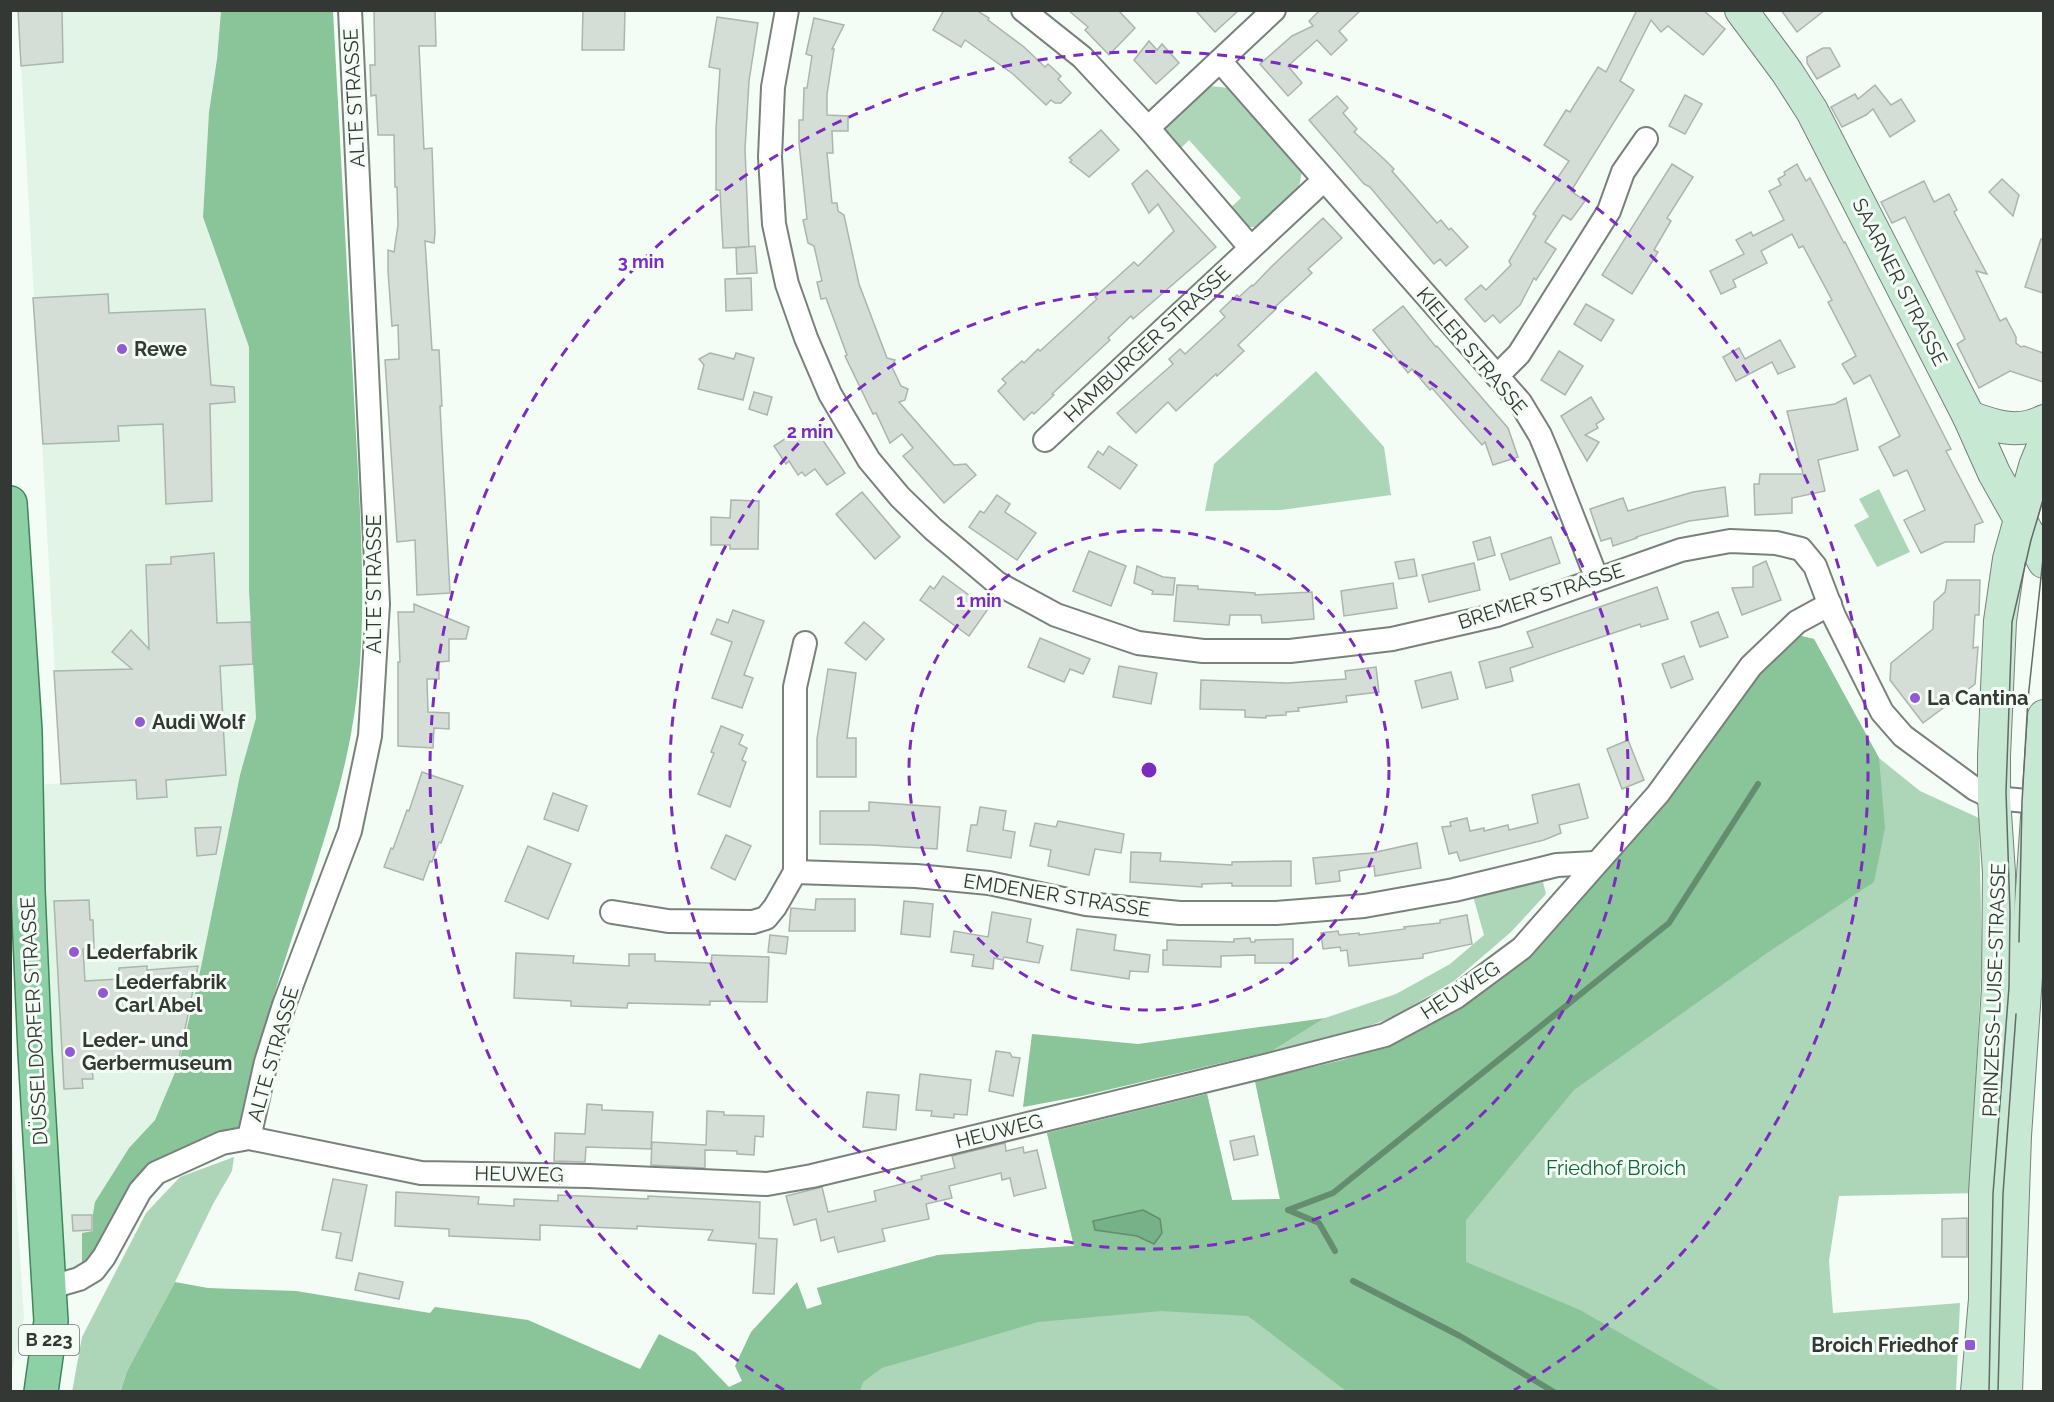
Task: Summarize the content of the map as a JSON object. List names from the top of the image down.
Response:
{
  "streets": {
    "main road": [
      "SAARNER STRASSE",
      "PRINZESS-LUISE-STRASSE",
      "DÜSSELDORFER STRASSE",
      "B 223"
    ],
    "street": [
      "ALTE STRASSE",
      "HAMBURGER STRASSE",
      "KIELER STRASSE",
      "BREMER STRASSE",
      "EMDENER STRASSE",
      "HEUWEG"
    ]
  },
  "crossings": [
    ["ALTE STRASSE", "HEUWEG"],
    ["SAARNER STRASSE", "PRINZESS-LUISE-STRASSE"],
    ["KIELER STRASSE", "BREMER STRASSE"],
    ["BREMER STRASSE", "HEUWEG"],
    ["BREMER STRASSE", "PRINZESS-LUISE-STRASSE"],
    ["EMDENER STRASSE", "HEUWEG"],
    ["HEUWEG", "DÜSSELDORFER STRASSE"],
    ["HEUWEG", "B 223"],
    ["DÜSSELDORFER STRASSE", "B 223"]
  ],
  "parks": ["Friedhof Broich"],
  "places": {
    "other": [
      "Rewe",
      "La Cantina",
      "Audi Wolf",
      "Lederfabrik",
      "Lederfabrik Carl Abel",
      "Leder- und Gerbermuseum"
    ],
    "transit": ["Broich Friedhof"]
  },
  "rings": ["3 min", "2 min", "1 min"]
}
